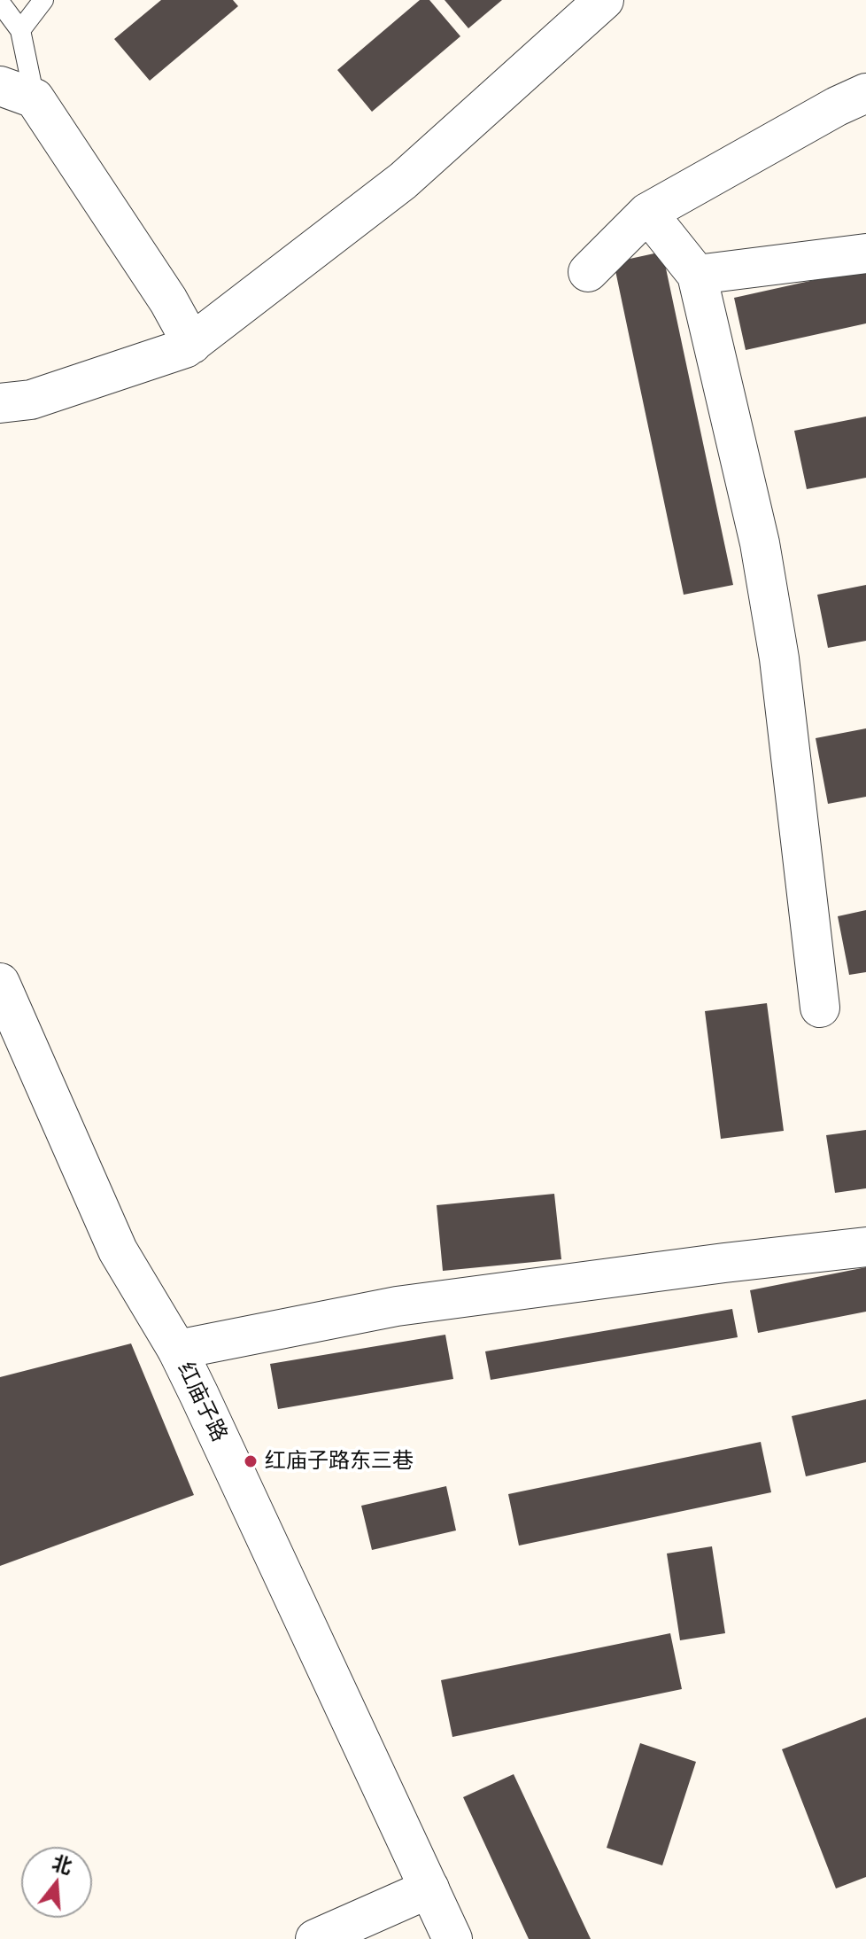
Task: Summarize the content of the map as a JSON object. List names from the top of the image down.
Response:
{
  "streets": {
    "street": ["红庙子路"]
  },
  "places": ["红庙子路东三巷"],
  "north": "top"
}
